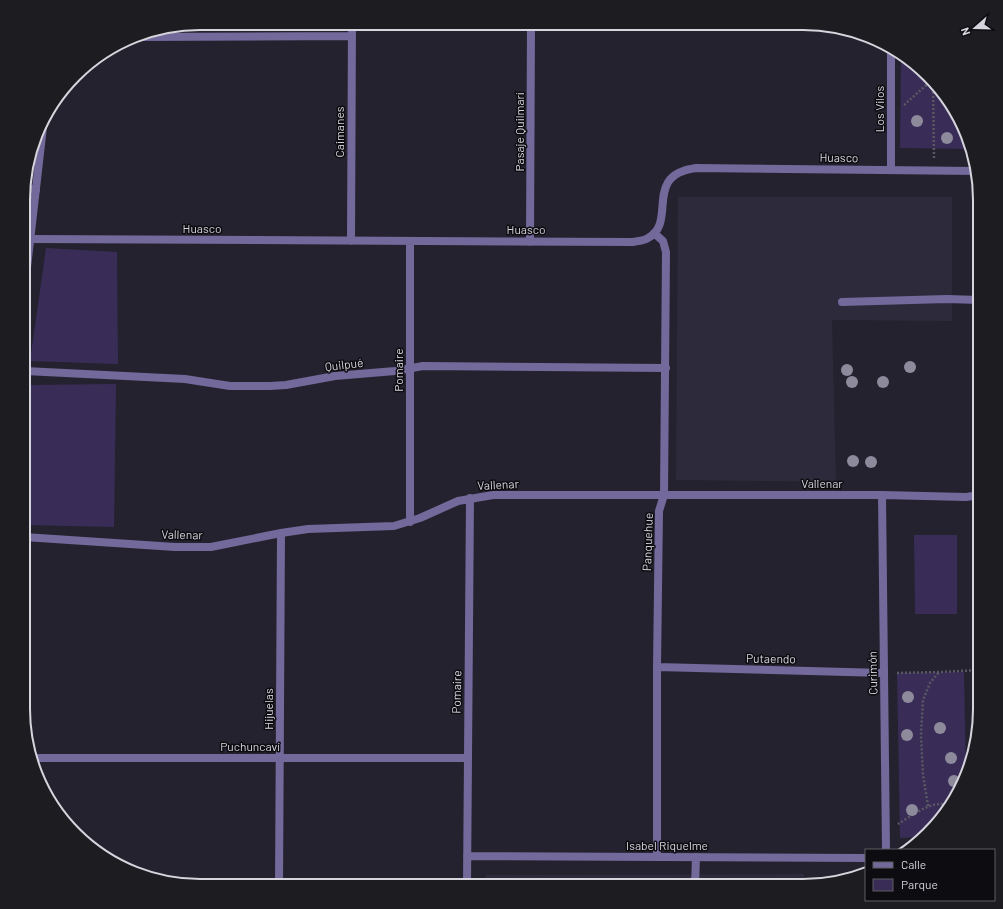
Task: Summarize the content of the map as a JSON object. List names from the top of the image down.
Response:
{
  "streets": {
    "street": [
      "Los Vilos",
      "Caimanes",
      "Pasaje Quilmarí",
      "Huasco",
      "Quilpué",
      "Pomaire",
      "Vallenar",
      "Panquehue",
      "Putaendo",
      "Curimón",
      "Hijuelas",
      "Puchuncaví",
      "Isabel Riquelme"
    ]
  },
  "crossings": [
    ["Los Vilos", "Huasco"],
    ["Caimanes", "Huasco"],
    ["Pasaje Quilmarí", "Huasco"],
    ["Huasco", "Pomaire"],
    ["Huasco", "Panquehue"],
    ["Quilpué", "Pomaire"],
    ["Quilpué", "Panquehue"],
    ["Pomaire", "Vallenar"],
    ["Pomaire", "Puchuncaví"],
    ["Pomaire", "Isabel Riquelme"],
    ["Vallenar", "Panquehue"],
    ["Vallenar", "Curimón"],
    ["Vallenar", "Hijuelas"],
    ["Panquehue", "Putaendo"],
    ["Panquehue", "Isabel Riquelme"],
    ["Putaendo", "Curimón"],
    ["Hijuelas", "Puchuncaví"]
  ],
  "legend": ["Calle", "Parque"],
  "north": "left"
}
